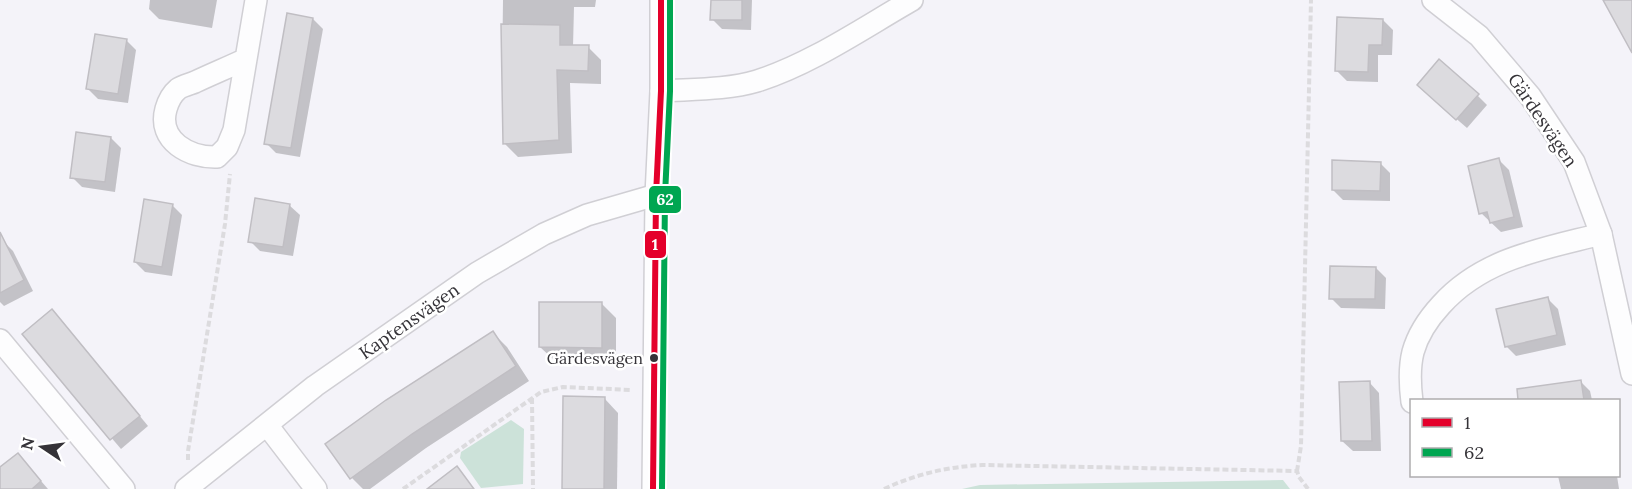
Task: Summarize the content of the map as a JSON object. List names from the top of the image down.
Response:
{
  "streets": {
    "street": ["Gärdesvägen", "Kaptensvägen"]
  },
  "places": ["Gärdesvägen"],
  "lines": ["transit line 1", "transit line 62"],
  "legend": ["1", "62"],
  "north": "left"
}
